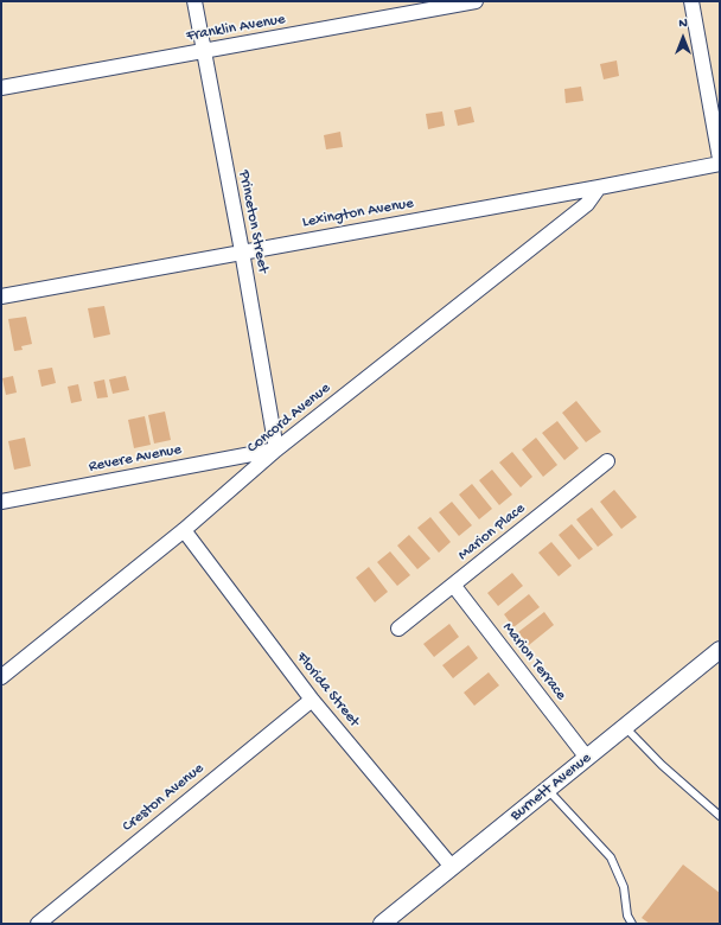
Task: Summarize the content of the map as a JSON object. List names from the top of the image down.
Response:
{
  "streets": {
    "street": [
      "Franklin Avenue",
      "Lexington Avenue",
      "Princeton Street",
      "Concord Avenue",
      "Revere Avenue",
      "Marion Place",
      "Marion Terrace",
      "Florida Street",
      "Burnett Avenue",
      "Creston Avenue"
    ]
  },
  "crossings": [
    ["Franklin Avenue", "Princeton Street"],
    ["Lexington Avenue", "Princeton Street"],
    ["Lexington Avenue", "Concord Avenue"],
    ["Princeton Street", "Concord Avenue"],
    ["Princeton Street", "Revere Avenue"],
    ["Concord Avenue", "Revere Avenue"],
    ["Concord Avenue", "Florida Street"],
    ["Marion Place", "Marion Terrace"],
    ["Marion Terrace", "Burnett Avenue"],
    ["Florida Street", "Burnett Avenue"],
    ["Florida Street", "Creston Avenue"]
  ],
  "north": "top"
}
